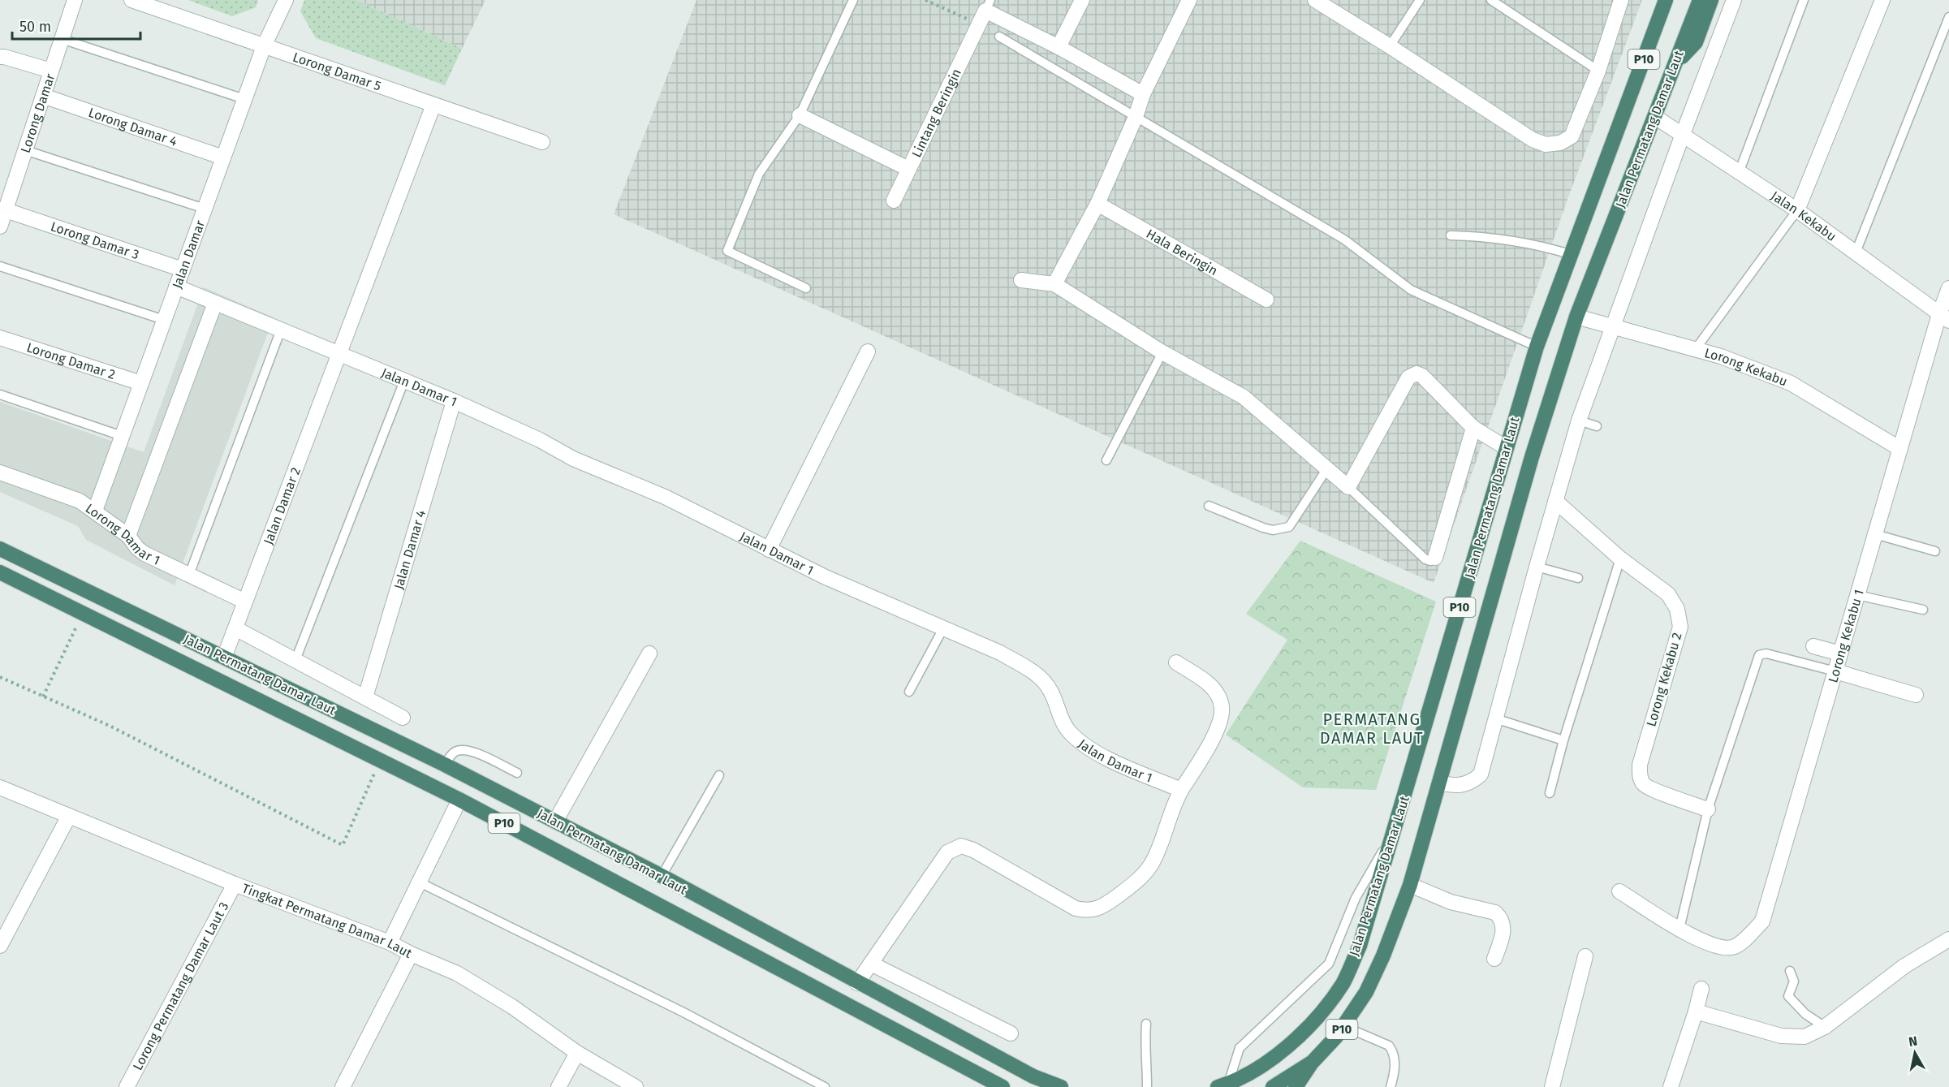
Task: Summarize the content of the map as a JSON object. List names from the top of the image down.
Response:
{
  "streets": {
    "highway": ["P10", "Jalan Permatang Damar Laut"],
    "street": [
      "Lorong Damar 5",
      "Lintang Beringin",
      "Lorong Damar",
      "Lorong Damar 4",
      "Jalan Kekabu",
      "Lorong Damar 3",
      "Hala Beringin",
      "Jalan Damar",
      "Lorong Damar 2",
      "Lorong Kekabu",
      "Jalan Damar 1",
      "Jalan Damar 2",
      "Lorong Damar 1",
      "Jalan Damar 4",
      "Lorong Kekabu 1",
      "Lorong Kekabu 2",
      "Tingkat Permatang Damar Laut",
      "Lorong Permatang Damar Laut 3"
    ]
  },
  "crossings": [
    ["Lorong Damar 5", "Jalan Damar"],
    ["Lorong Damar", "Lorong Damar 4"],
    ["Lorong Damar", "Lorong Damar 3"],
    ["Lorong Damar 4", "Jalan Damar"],
    ["Jalan Permatang Damar Laut", "Jalan Kekabu"],
    ["Jalan Permatang Damar Laut", "Lorong Kekabu"],
    ["Jalan Permatang Damar Laut", "Jalan Damar 2"],
    ["Jalan Kekabu", "Lorong Kekabu 1"],
    ["Lorong Damar 3", "Jalan Damar"],
    ["Jalan Damar", "Lorong Damar 2"],
    ["Jalan Damar", "Jalan Damar 1"],
    ["Jalan Damar", "Lorong Damar 1"],
    ["Lorong Kekabu", "Lorong Kekabu 1"],
    ["Jalan Damar 1", "Jalan Damar 2"],
    ["Jalan Damar 1", "Jalan Damar 4"],
    ["Jalan Damar 2", "Lorong Damar 1"],
    ["Tingkat Permatang Damar Laut", "Lorong Permatang Damar Laut 3"]
  ],
  "districts": ["PERMATANG DAMAR LAUT"],
  "scale_bar": "50 m",
  "north": "top"
}
